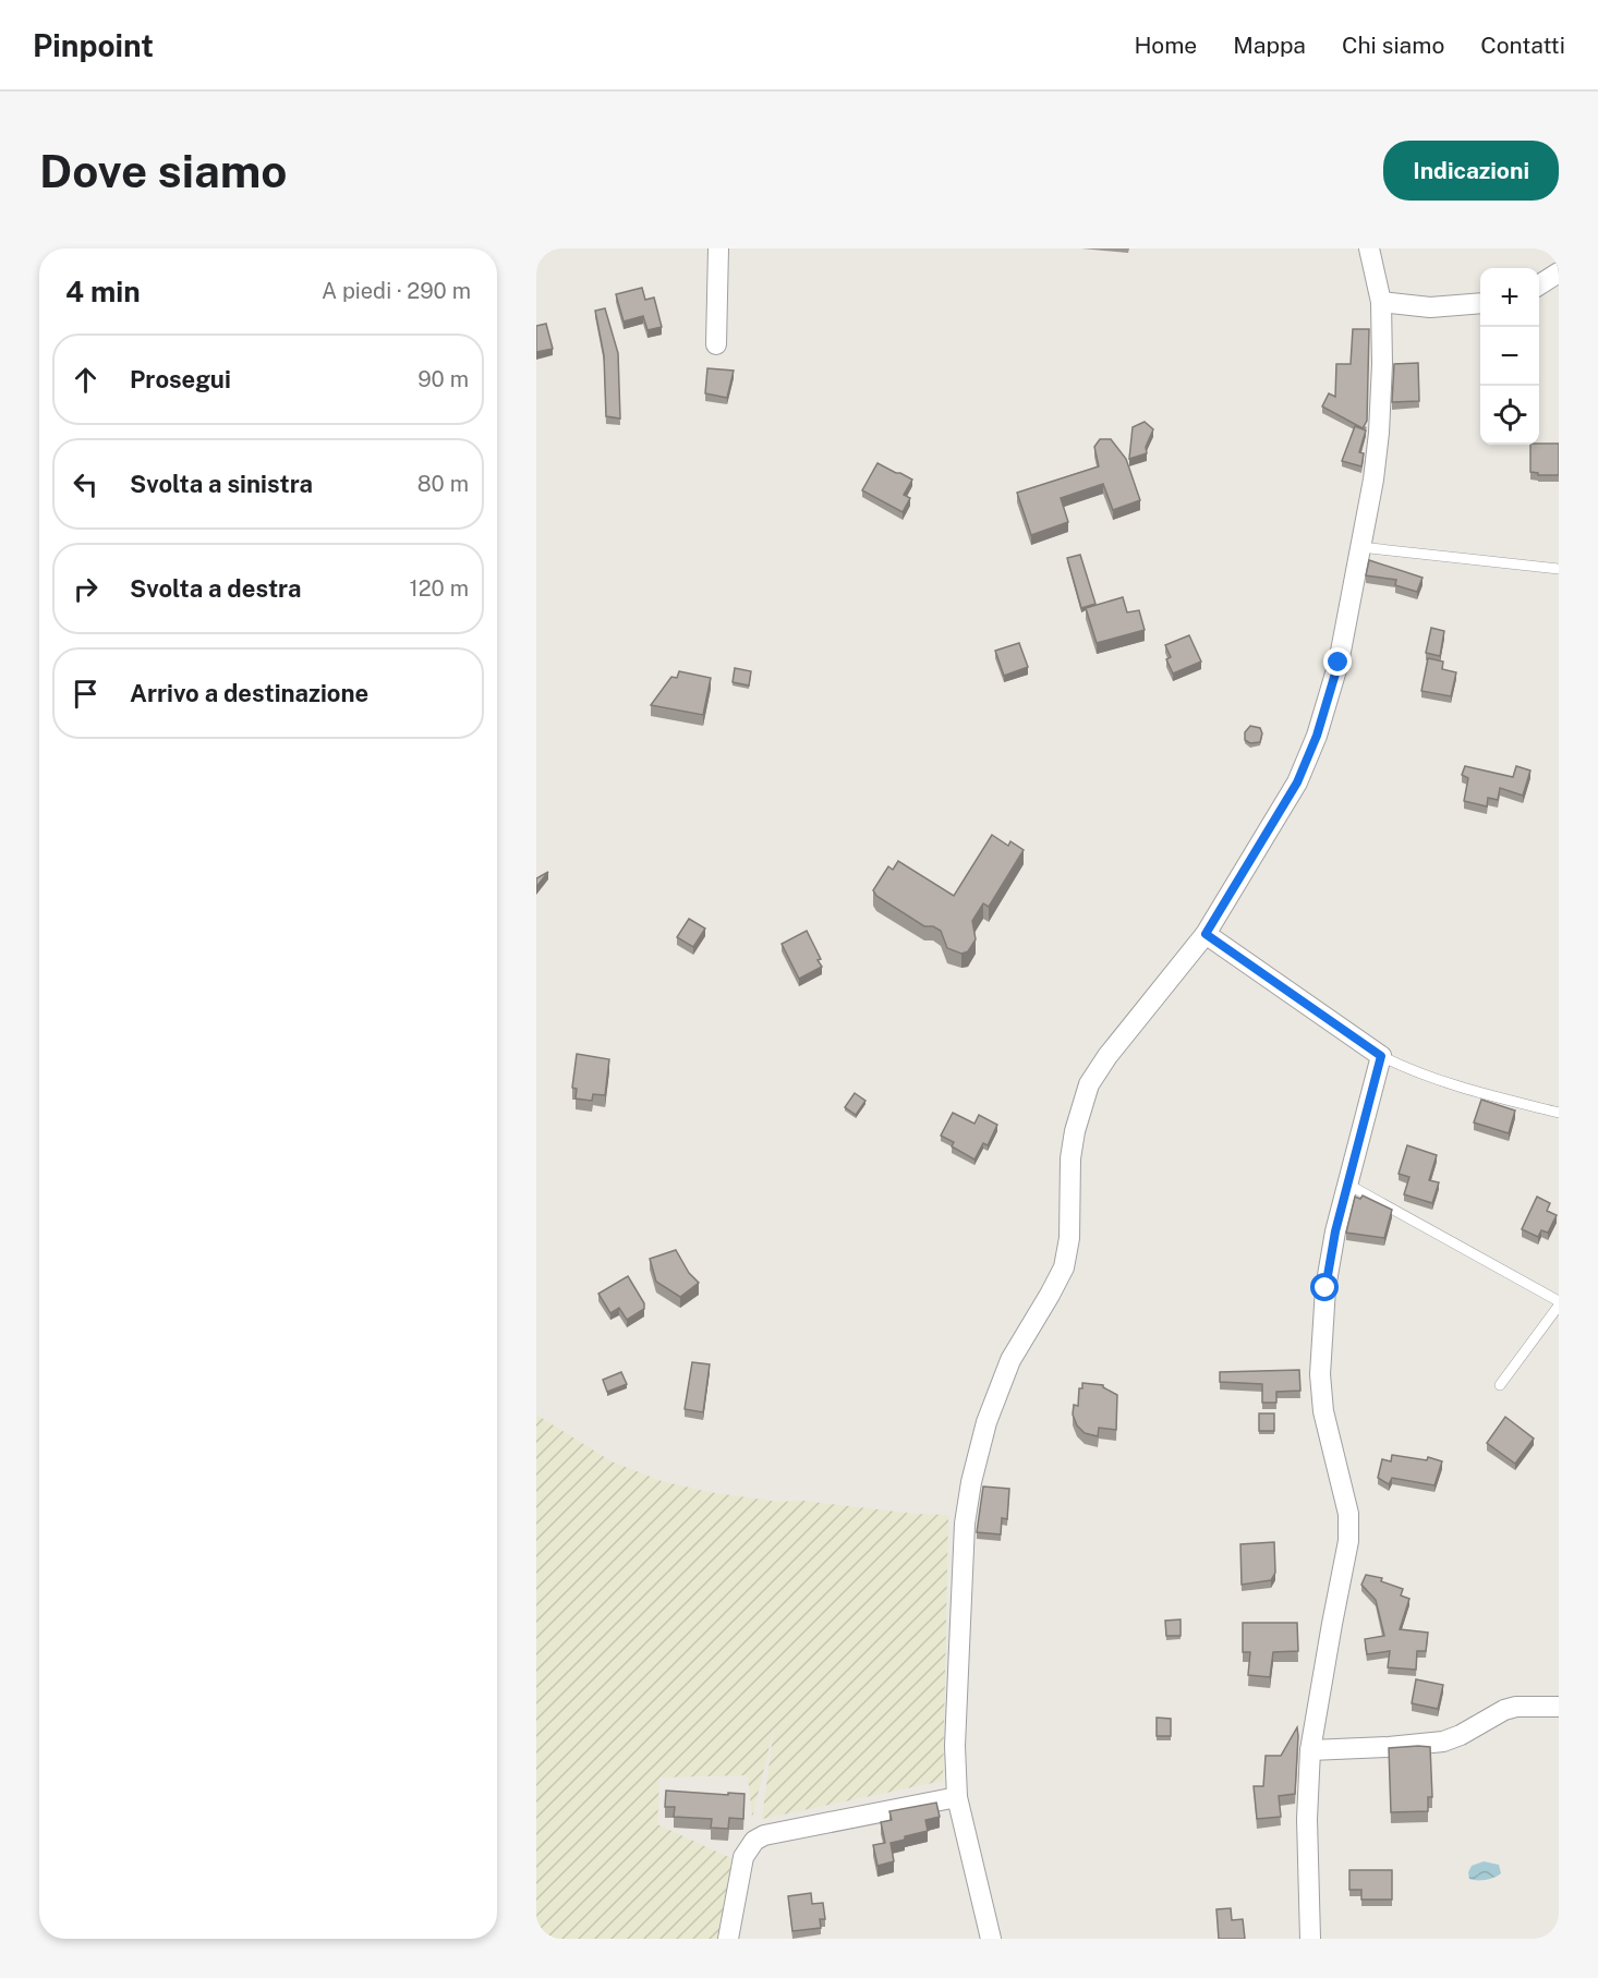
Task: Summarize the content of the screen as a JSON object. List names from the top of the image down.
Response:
{
  "page": {
    "header": "Pinpoint",
    "nav": [
      "Home",
      "Mappa",
      "Chi siamo",
      "Contatti"
    ],
    "buttons": "Indicazioni",
    "title": "Dove siamo",
    "heading": ["4 min", "A piedi · 290 m"],
    "map_buttons": ["+", "−"],
    "list": [
      ["Prosegui", "90 m"],
      ["Svolta a sinistra", "80 m"],
      ["Svolta a destra", "120 m"],
      "Arrivo a destinazione"
    ]
  }
}
